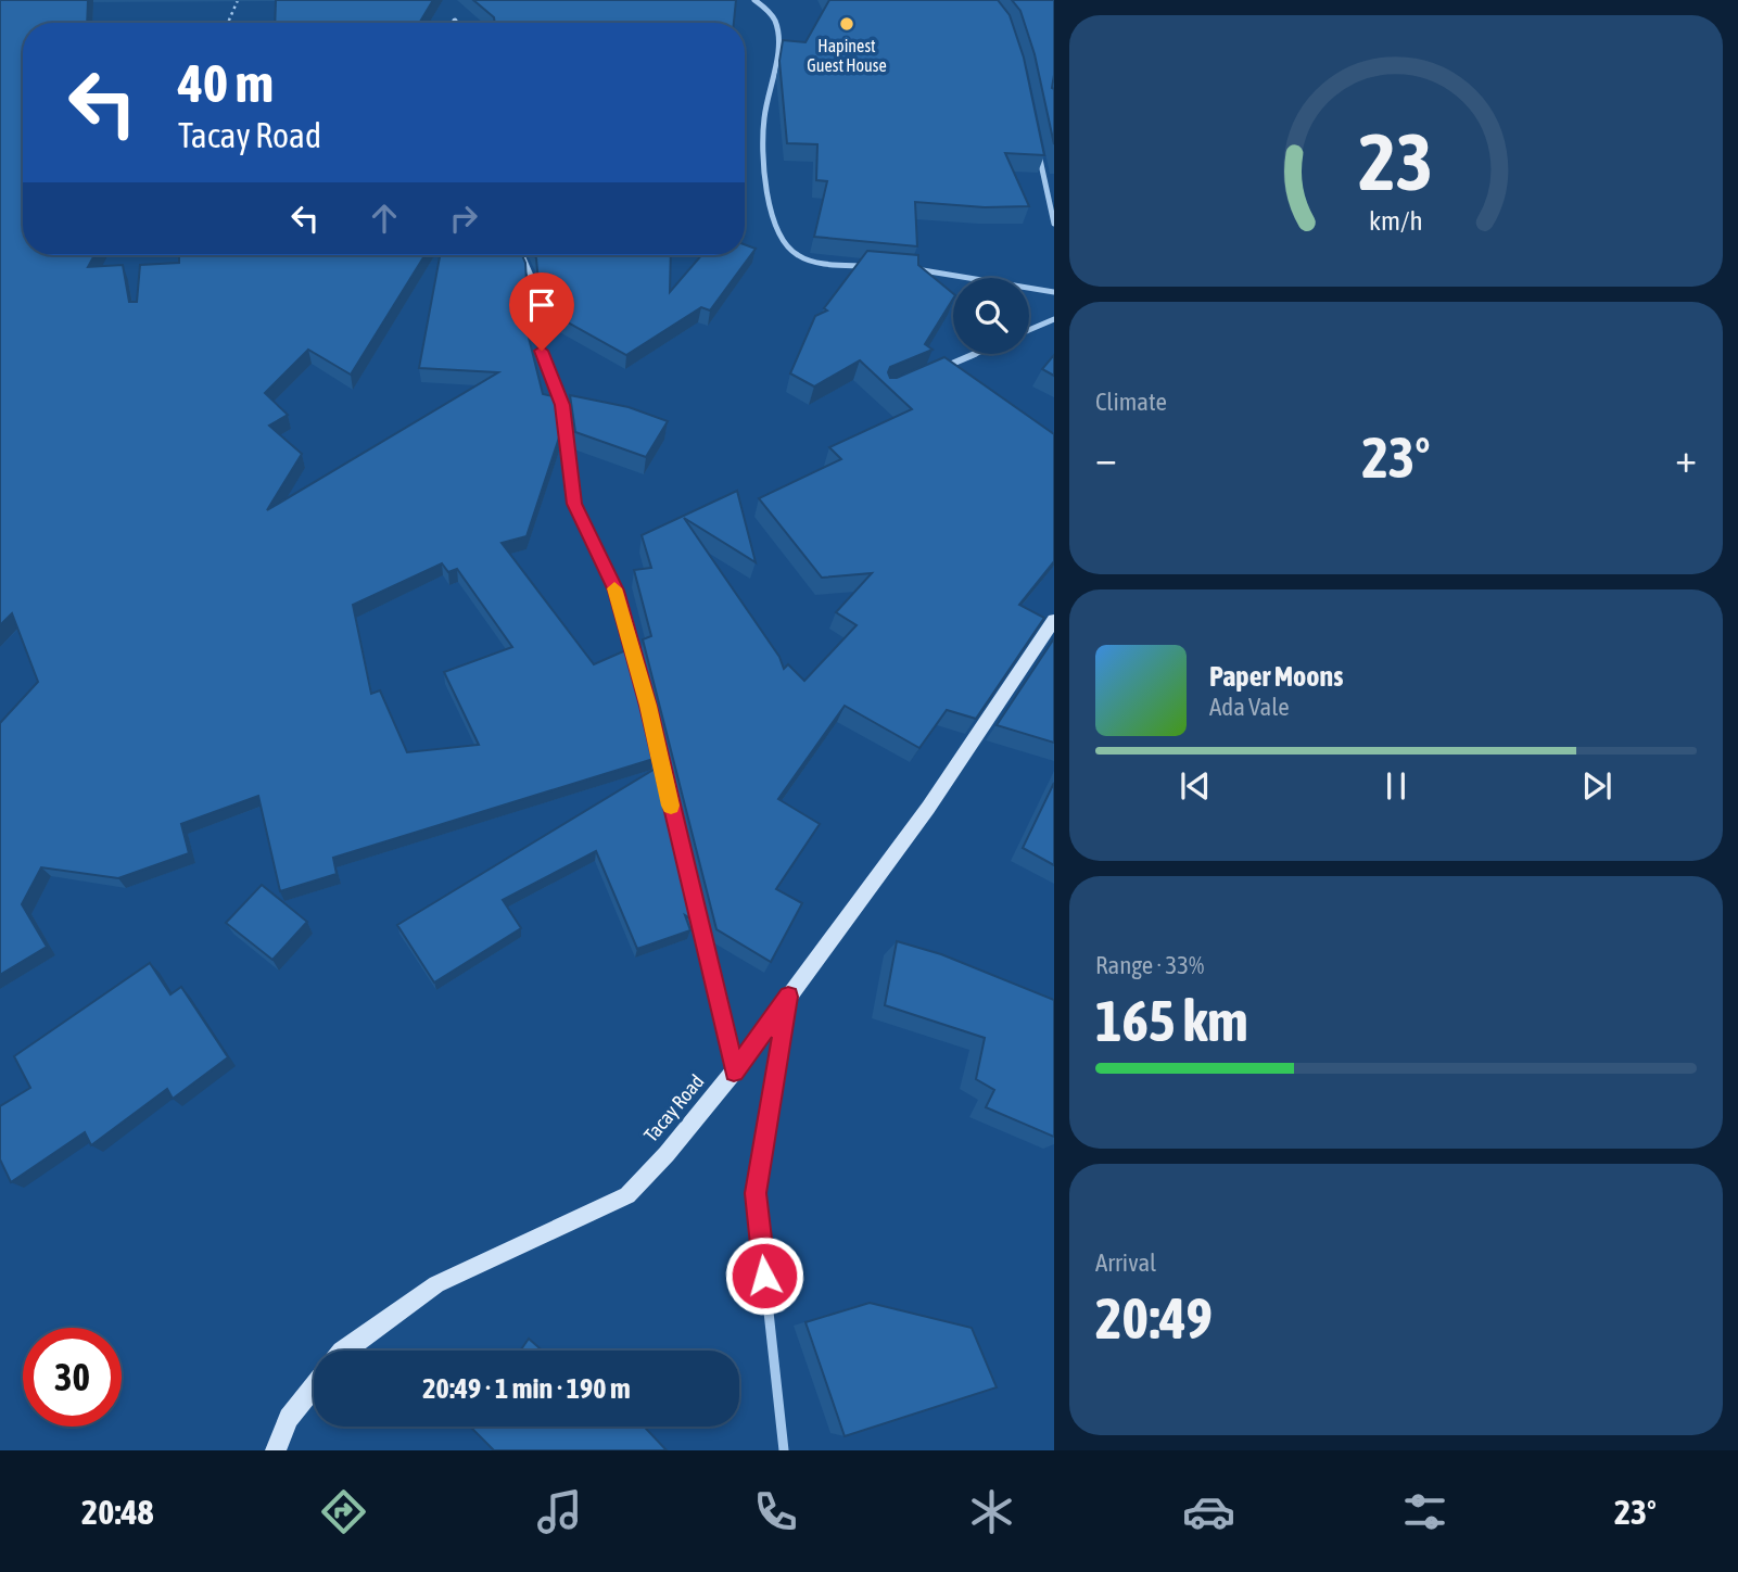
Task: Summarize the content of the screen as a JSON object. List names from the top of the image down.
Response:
{
  "streets": {
    "main road": ["Tacay Road"]
  },
  "places": ["Hapinest Guest House"],
  "page": {
    "turn": ["40 m", "Tacay Road"],
    "tile": [
      "Climate",
      ["Range · 33%", "165 km"],
      ["Arrival", "20:49"]
    ],
    "heat": ["−", "23°", "+"],
    "song": ["Paper Moons", "Ada Vale"],
    "limit": "30",
    "trip": "20:49 · 1 min · 190 m",
    "tabs": ["20:48", "23°"],
    "gauge": ["23", "km/h"]
  }
}
